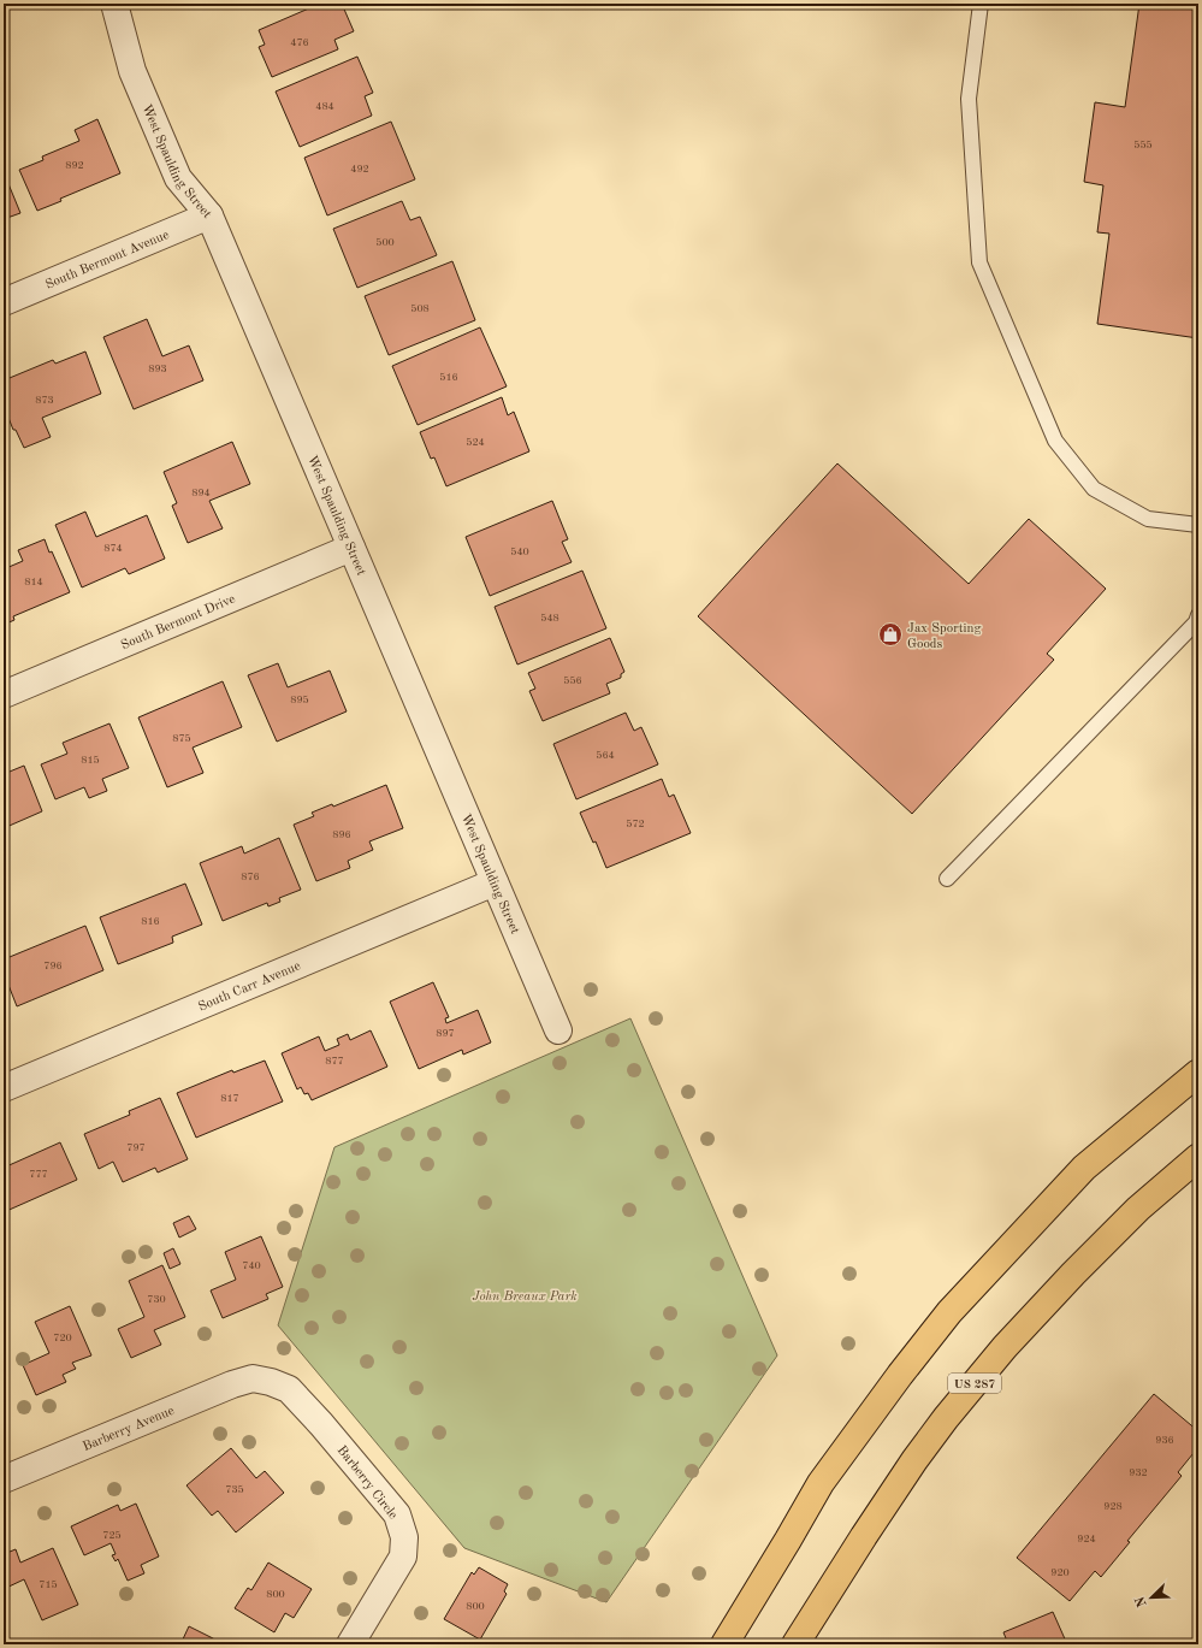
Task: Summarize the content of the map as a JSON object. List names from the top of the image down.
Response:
{
  "streets": {
    "main road": ["US 287"],
    "street": [
      "West Spaulding Street",
      "South Bermont Avenue",
      "South Bermont Drive",
      "South Carr Avenue",
      "Barberry Avenue",
      "Barberry Circle"
    ]
  },
  "crossings": [
    ["West Spaulding Street", "South Bermont Avenue"],
    ["West Spaulding Street", "South Bermont Drive"],
    ["West Spaulding Street", "South Carr Avenue"],
    ["Barberry Avenue", "Barberry Circle"]
  ],
  "parks": ["John Breaux Park"],
  "places": {
    "shop": ["Jax Sporting Goods"]
  },
  "house_numbers": [
    "476",
    "484",
    "555",
    "892",
    "492",
    "500",
    "508",
    "893",
    "516",
    "873",
    "524",
    "894",
    "874",
    "540",
    "814",
    "548",
    "556",
    "895",
    "875",
    "564",
    "815",
    "572",
    "896",
    "876",
    "816",
    "796",
    "897",
    "877",
    "817",
    "797",
    "777",
    "740",
    "730",
    "720",
    "936",
    "932",
    "735",
    "928",
    "725",
    "924",
    "920",
    "715",
    "800",
    "800"
  ],
  "north": "bottom left"
}
